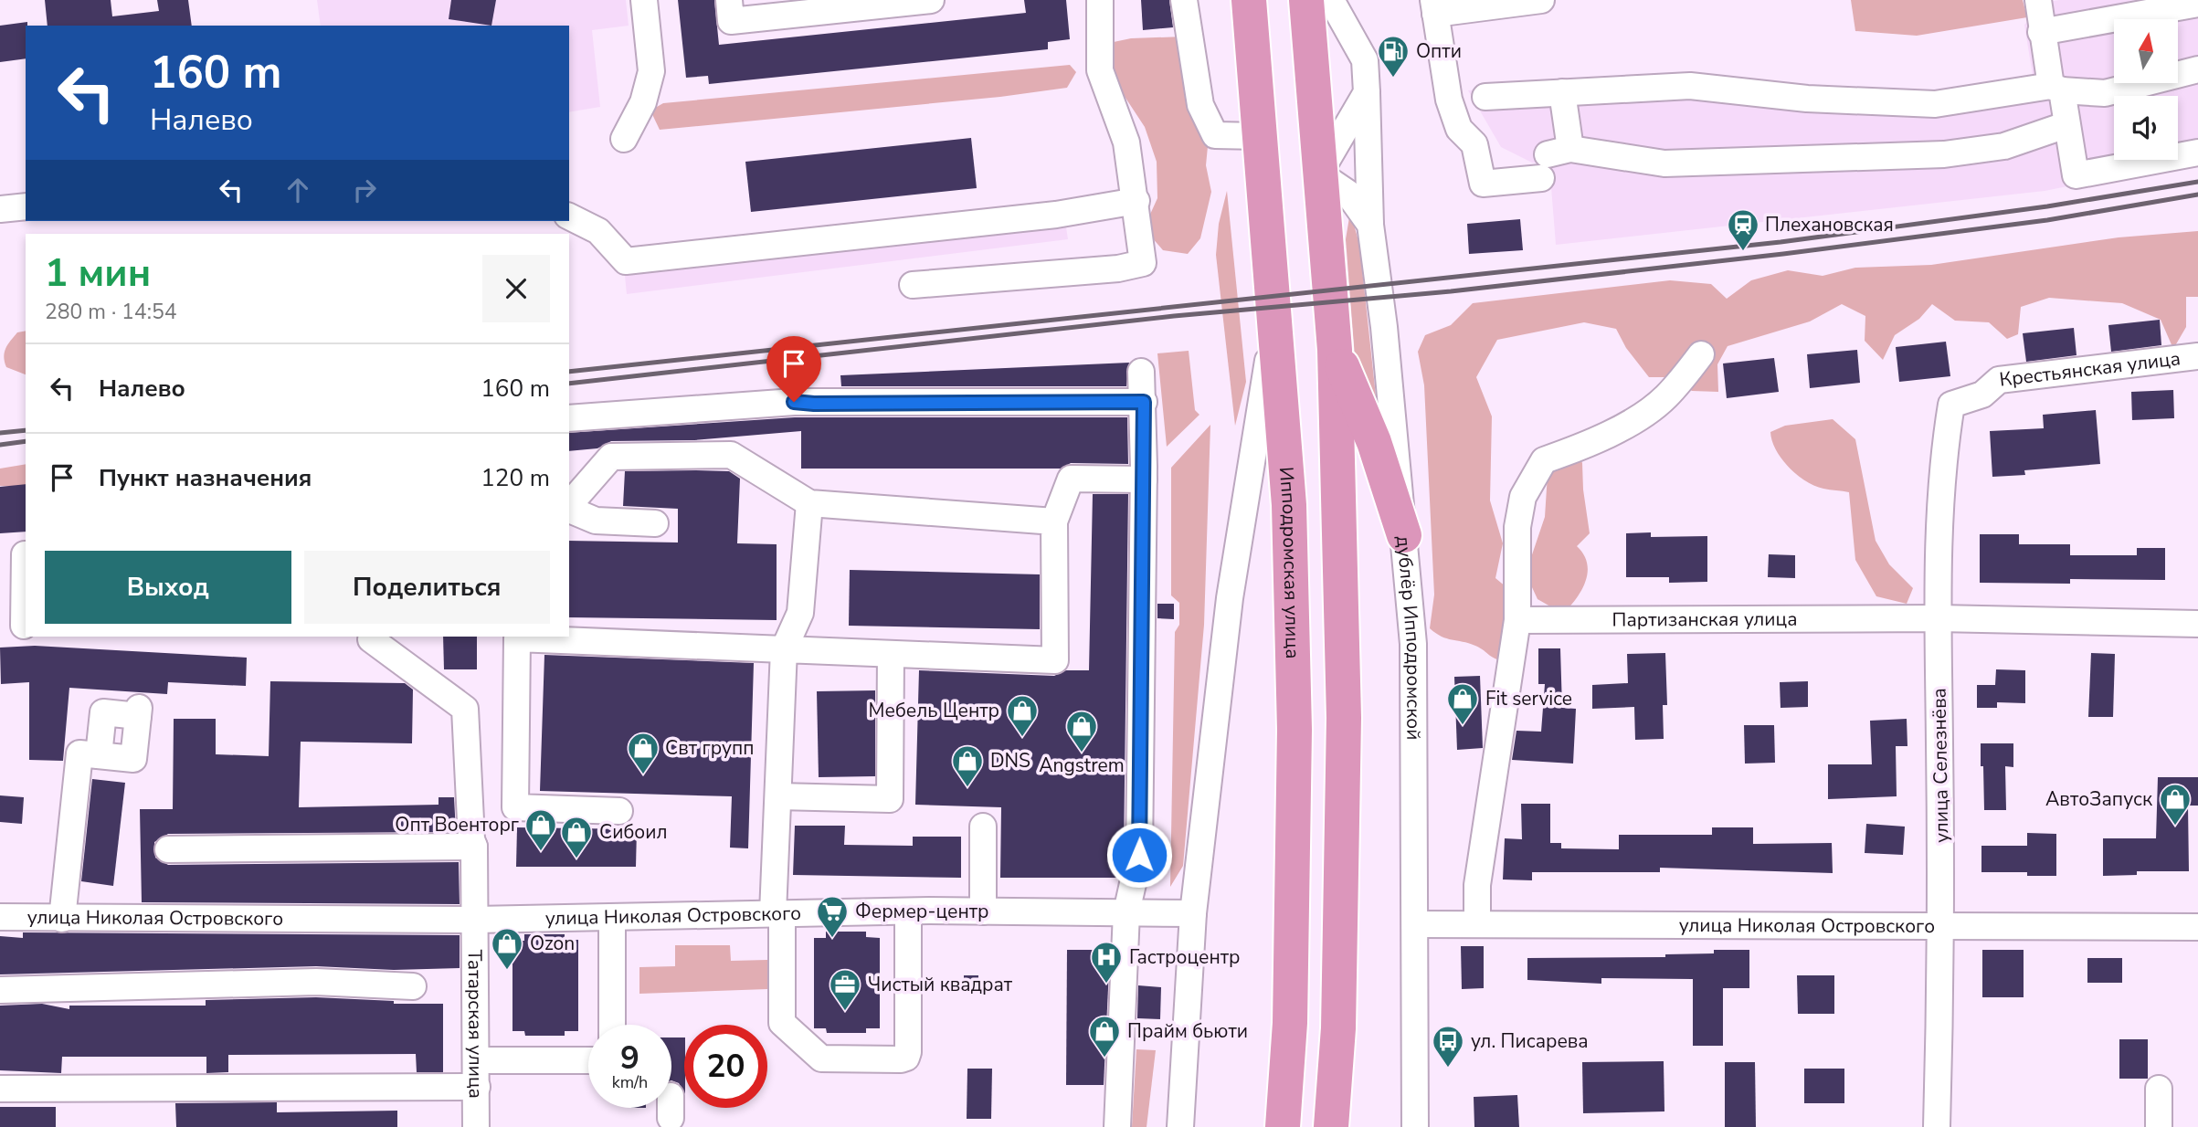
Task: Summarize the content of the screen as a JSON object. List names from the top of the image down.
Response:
{
  "streets": {
    "highway": ["Ипподромская улица"],
    "street": [
      "Крестьянская улица",
      "Партизанская улица",
      "дублёр Ипподромской",
      "улица Селезнёва",
      "улица Николая Островского",
      "Татарская улица"
    ]
  },
  "crossings": [
    ["Крестьянская улица", "улица Селезнёва"],
    ["Партизанская улица", "улица Селезнёва"],
    ["дублёр Ипподромской", "улица Николая Островского"],
    ["улица Селезнёва", "улица Николая Островского"],
    ["улица Николая Островского", "Татарская улица"]
  ],
  "places": {
    "fuel station": ["Опти"],
    "station": ["Плехановская"],
    "shop": [
      "Fit service",
      "Мебель Центр",
      "Angstrem",
      "Свт групп",
      "DNS",
      "АвтоЗапуск",
      "Опт Военторг",
      "Сибоил",
      "Ozon",
      "Прайм бьюти"
    ],
    "supermarket": ["Фермер-центр"],
    "hospital": ["Гастроцентр"],
    "office": ["Чистый квадрат"],
    "bus stop": ["ул. Писарева"]
  },
  "north": "top",
  "page": {
    "turn": ["160 m", "Налево"],
    "heading": ["1 мин", "280 m · 14:54"],
    "list": [
      {
        "name": "Налево",
        "value": "160 m"
      },
      {
        "name": "Пункт назначения",
        "value": "120 m"
      }
    ],
    "buttons": ["Выход", "Поделиться"],
    "speed": "9 km/h",
    "limit": "20"
  }
}
